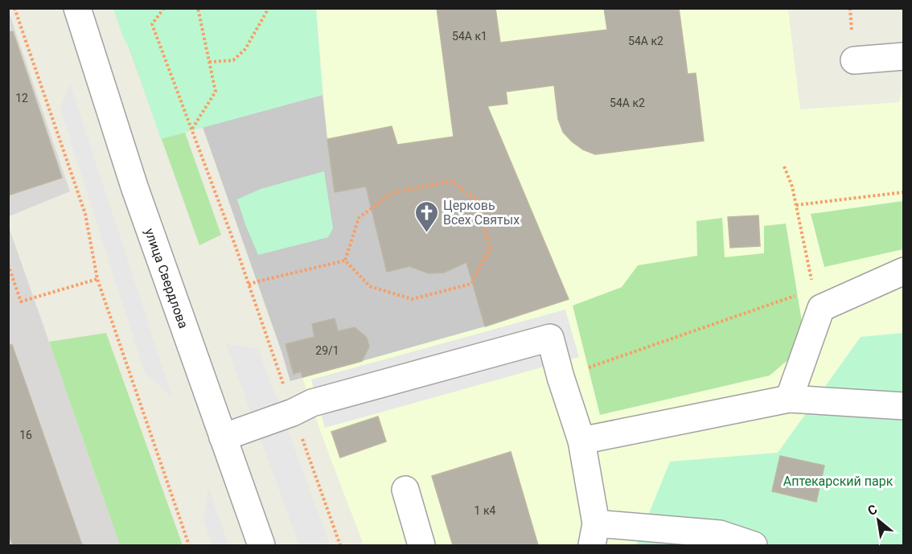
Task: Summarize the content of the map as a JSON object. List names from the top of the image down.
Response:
{
  "streets": {
    "street": ["улица Свердлова"]
  },
  "parks": ["Аптекарский парк"],
  "places": {
    "church": ["Церковь Всех Святых"]
  },
  "house_numbers": [
    "54А к1",
    "54А к2",
    "12",
    "54А к2",
    "29/1",
    "16",
    "1 к4"
  ],
  "north": "top left"
}
